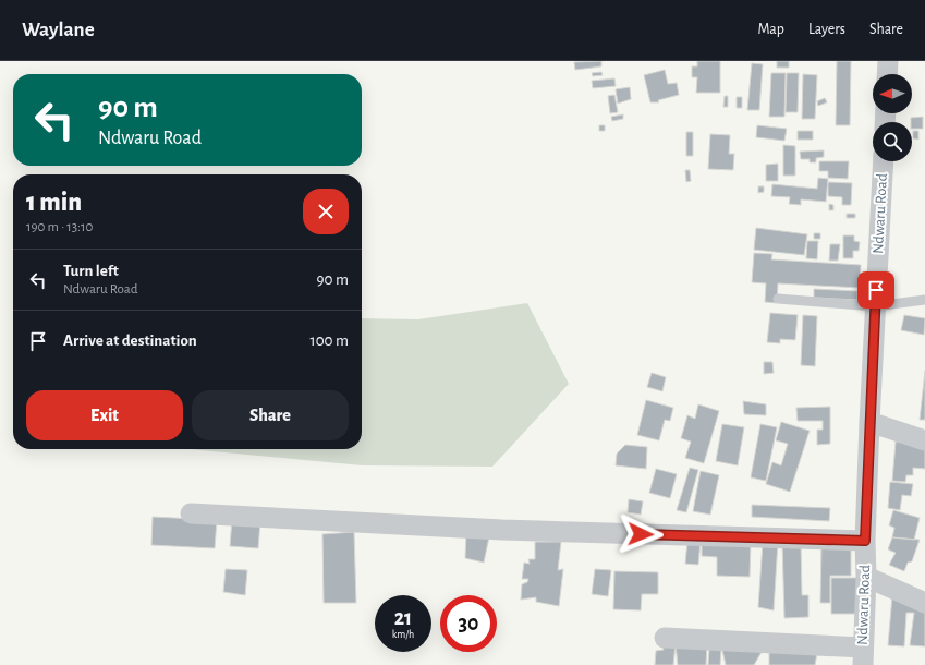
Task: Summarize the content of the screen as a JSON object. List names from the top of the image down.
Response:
{
  "streets": {
    "street": ["Ndwaru Road"]
  },
  "north": "left",
  "page": {
    "header": "Waylane",
    "nav": ["Map", "Layers", "Share"],
    "turn": ["90 m", "Ndwaru Road"],
    "heading": ["1 min", "190 m · 13:10"],
    "list": [
      {
        "name": "Turn left",
        "note": "Ndwaru Road",
        "value": "90 m"
      },
      {
        "name": "Arrive at destination",
        "value": "100 m"
      }
    ],
    "buttons": ["Exit", "Share"],
    "speed": "21 km/h",
    "limit": "30"
  }
}
